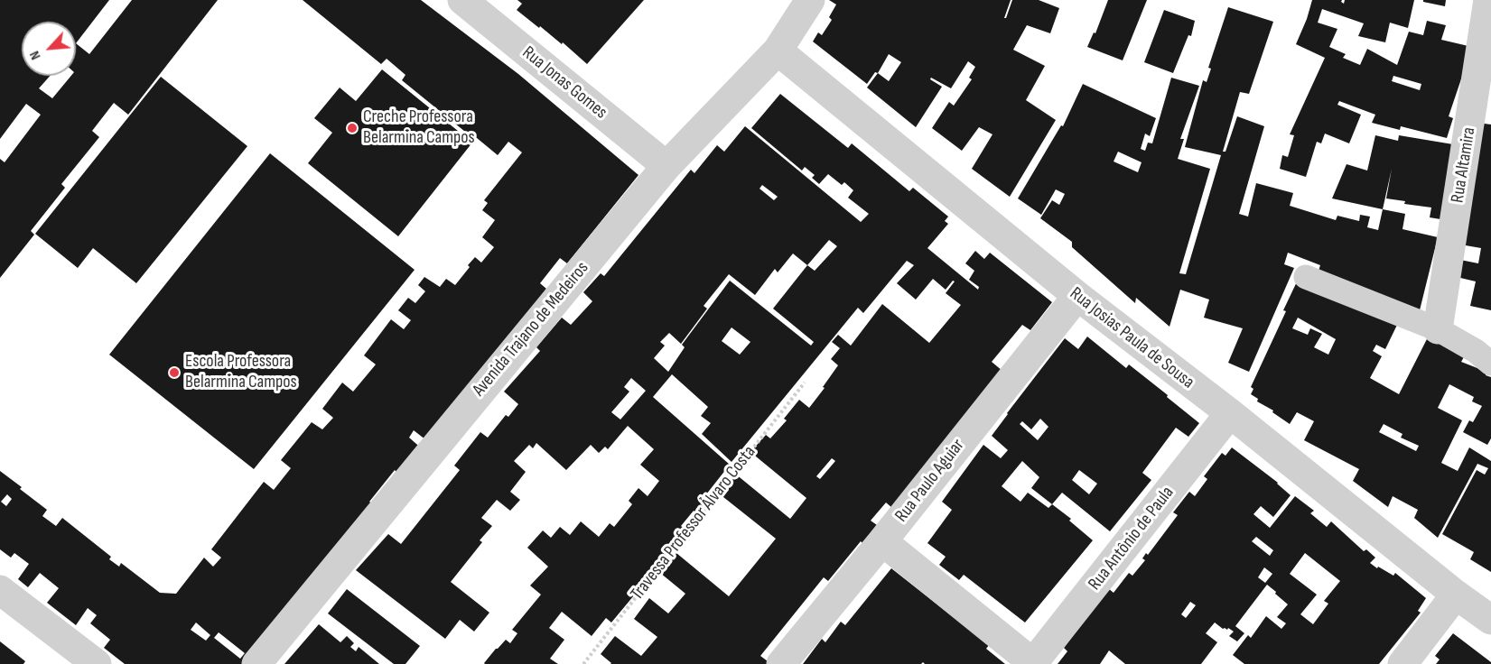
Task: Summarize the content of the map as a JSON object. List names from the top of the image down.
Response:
{
  "streets": {
    "street": [
      "Rua Jonas Gomes",
      "Rua Altamira",
      "Avenida Trajano de Medeiros",
      "Rua Josias Paula de Sousa",
      "Rua Paulo Aguiar",
      "Rua Antônio de Paula"
    ],
    "path": ["Travessa Professor Álvaro Costa"]
  },
  "crossings": [
    ["Rua Jonas Gomes", "Avenida Trajano de Medeiros"],
    ["Avenida Trajano de Medeiros", "Rua Josias Paula de Sousa"],
    ["Rua Josias Paula de Sousa", "Rua Paulo Aguiar"],
    ["Rua Josias Paula de Sousa", "Rua Antônio de Paula"]
  ],
  "places": ["Creche Professora Belarmina Campos", "Escola Professora Belarmina Campos"],
  "north": "bottom left"
}
